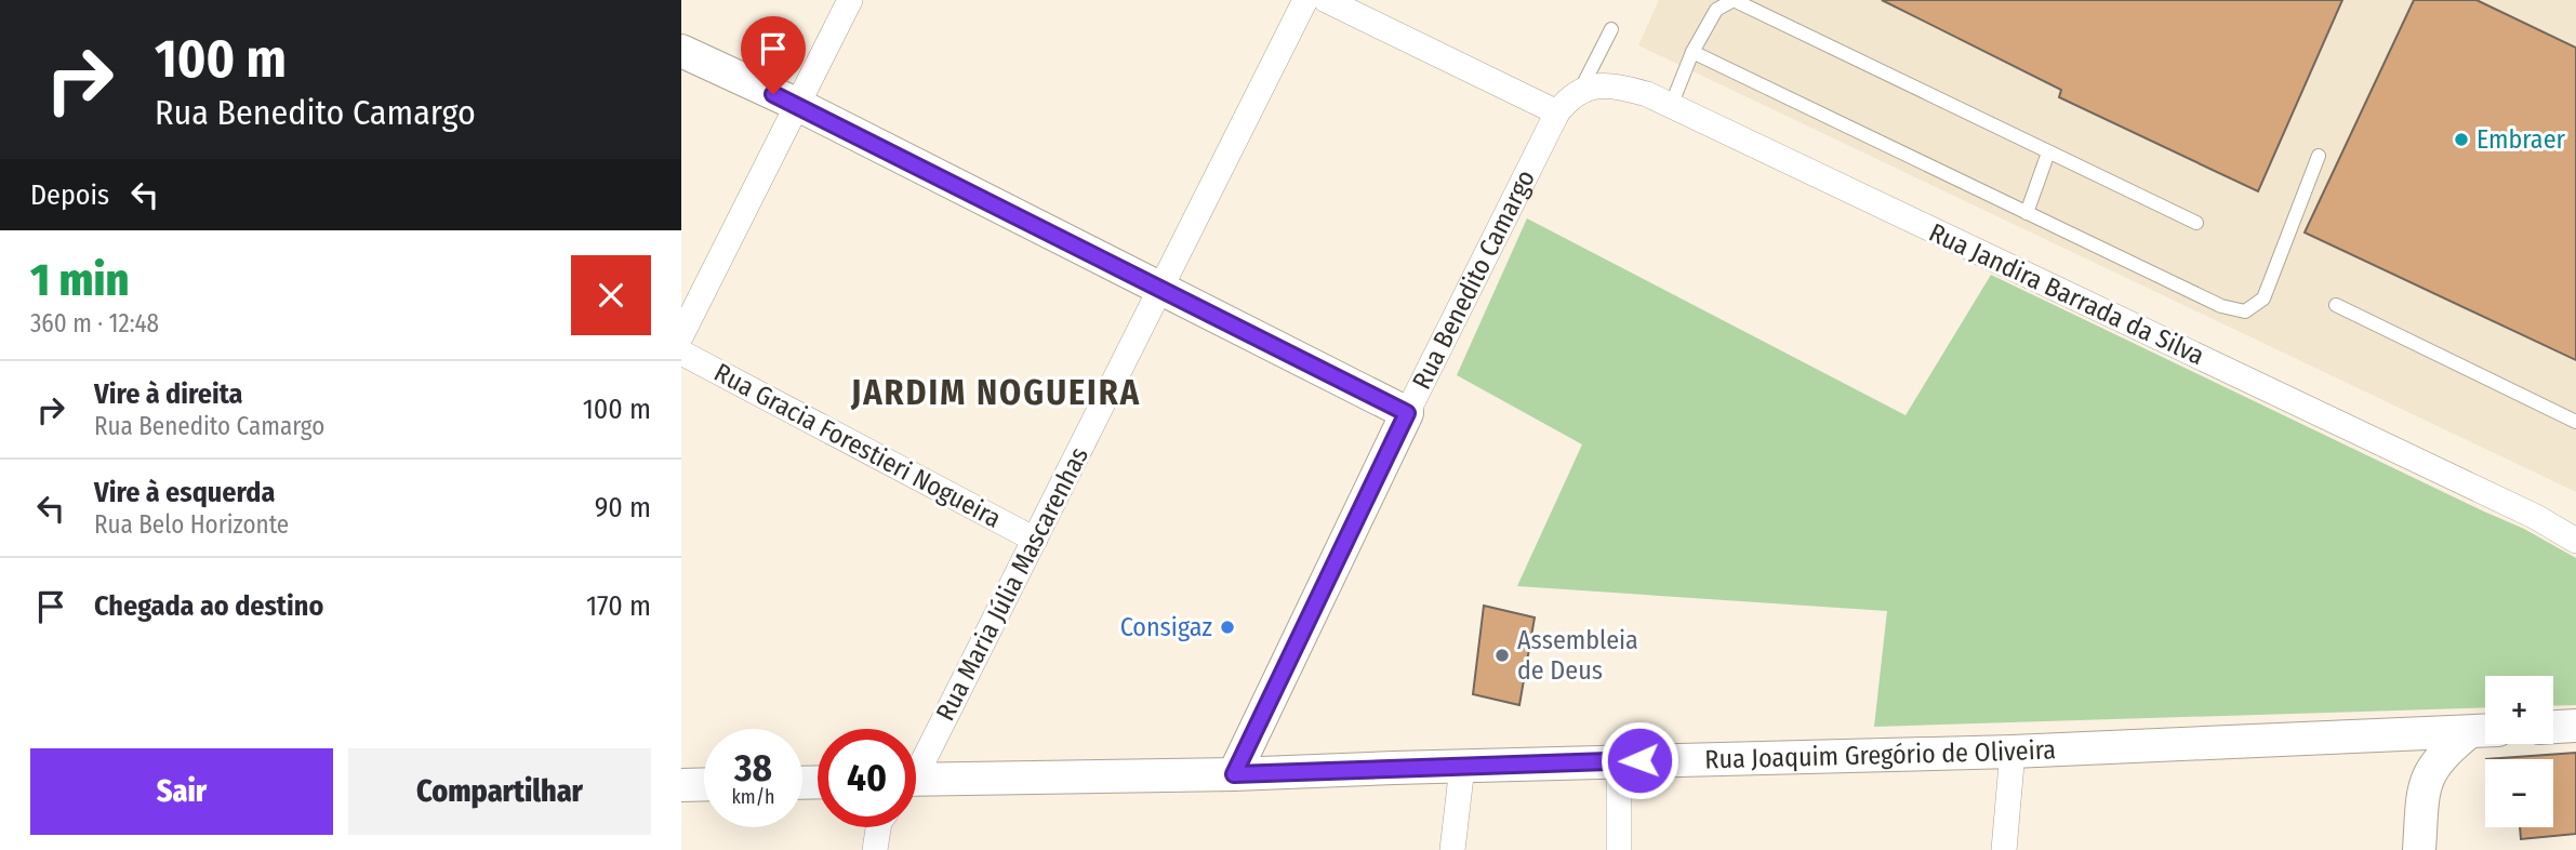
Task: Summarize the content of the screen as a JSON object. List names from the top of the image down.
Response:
{
  "streets": {
    "street": [
      "Rua Benedito Camargo",
      "Rua Jandira Barrada da Silva",
      "Rua Gracia Forestieri Nogueira",
      "Rua Maria Júlia Mascarenhas",
      "Rua Joaquim Gregório de Oliveira"
    ]
  },
  "crossings": [
    ["Rua Benedito Camargo", "Rua Joaquim Gregório de Oliveira"],
    ["Rua Gracia Forestieri Nogueira", "Rua Maria Júlia Mascarenhas"]
  ],
  "districts": ["JARDIM NOGUEIRA"],
  "places": ["Embraer", "Consigaz", "Assembleia de Deus"],
  "page": {
    "turn": ["100 m", "Rua Benedito Camargo"],
    "then": "Depois",
    "heading": ["1 min", "360 m · 12:48"],
    "list": [
      {
        "name": "Vire à direita",
        "note": "Rua Benedito Camargo",
        "value": "100 m"
      },
      {
        "name": "Vire à esquerda",
        "note": "Rua Belo Horizonte",
        "value": "90 m"
      },
      {
        "name": "Chegada ao destino",
        "value": "170 m"
      }
    ],
    "map_buttons": ["+", "−"],
    "speed": "38 km/h",
    "limit": "40",
    "buttons": ["Sair", "Compartilhar"]
  }
}
